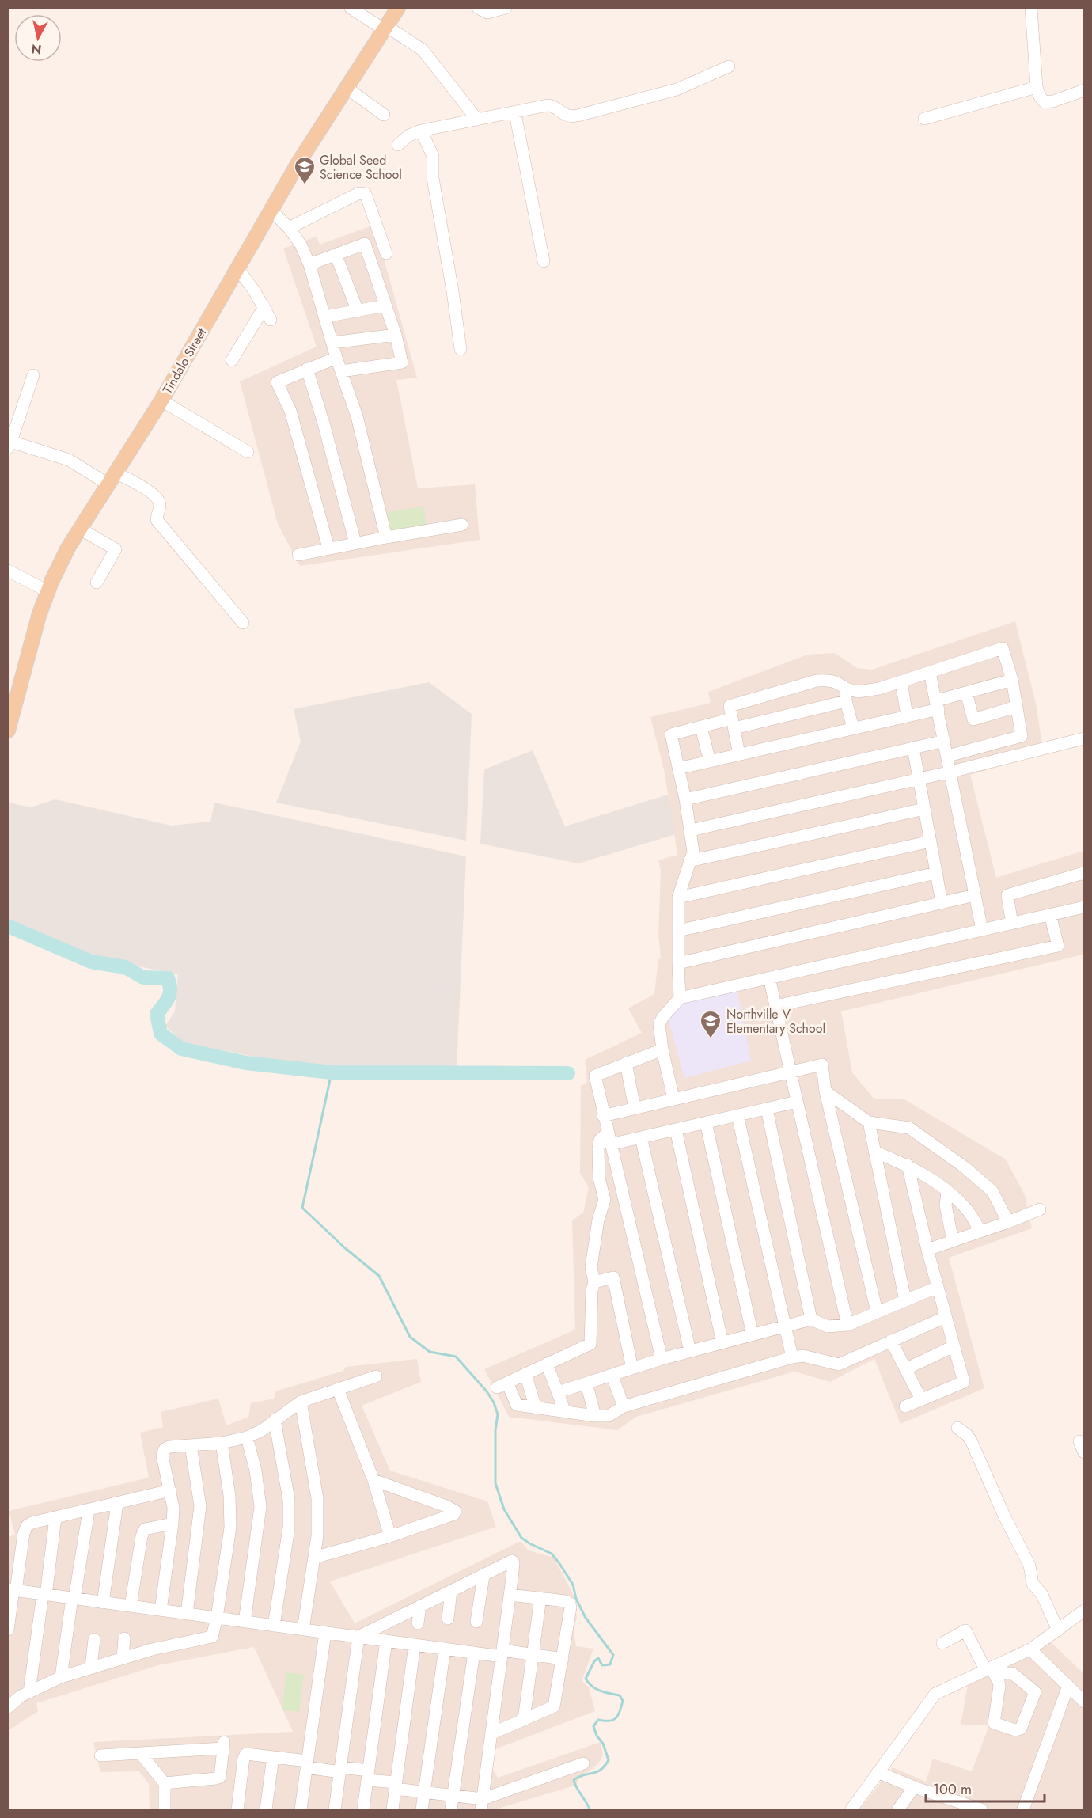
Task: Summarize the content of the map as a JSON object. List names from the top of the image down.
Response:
{
  "streets": {
    "main road": ["Tindalo Street"]
  },
  "places": {
    "school or university": ["Global Seed Science School", "Northville V Elementary School"]
  },
  "scale_bar": "100 m",
  "north": "bottom"
}
